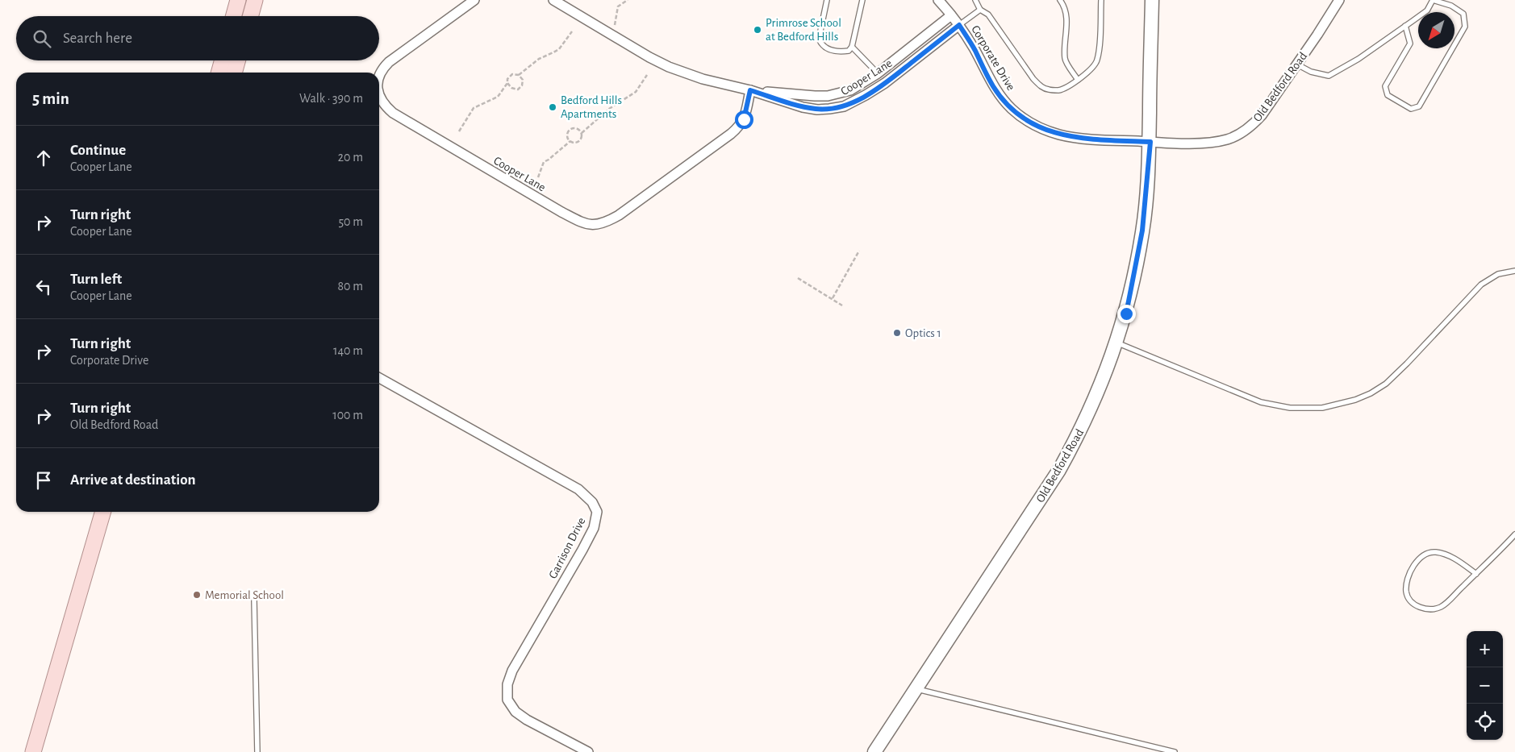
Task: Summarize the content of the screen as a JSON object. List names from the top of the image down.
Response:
{
  "streets": {
    "street": [
      "Corporate Drive",
      "Cooper Lane",
      "Old Bedford Road",
      "Garrison Drive"
    ]
  },
  "crossings": [
    ["Corporate Drive", "Cooper Lane"],
    ["Corporate Drive", "Old Bedford Road"]
  ],
  "places": [
    "Primrose School at Bedford Hills",
    "Bedford Hills Apartments",
    "Optics 1",
    "Memorial School"
  ],
  "north": "bottom left",
  "page": {
    "search": "Search here",
    "heading": ["5 min", "Walk · 390 m"],
    "list": [
      ["Continue", "Cooper Lane", "20 m"],
      ["Turn right", "Cooper Lane", "50 m"],
      ["Turn left", "Cooper Lane", "80 m"],
      ["Turn right", "Corporate Drive", "140 m"],
      ["Turn right", "Old Bedford Road", "100 m"],
      "Arrive at destination"
    ],
    "map_buttons": ["+", "−"]
  }
}
